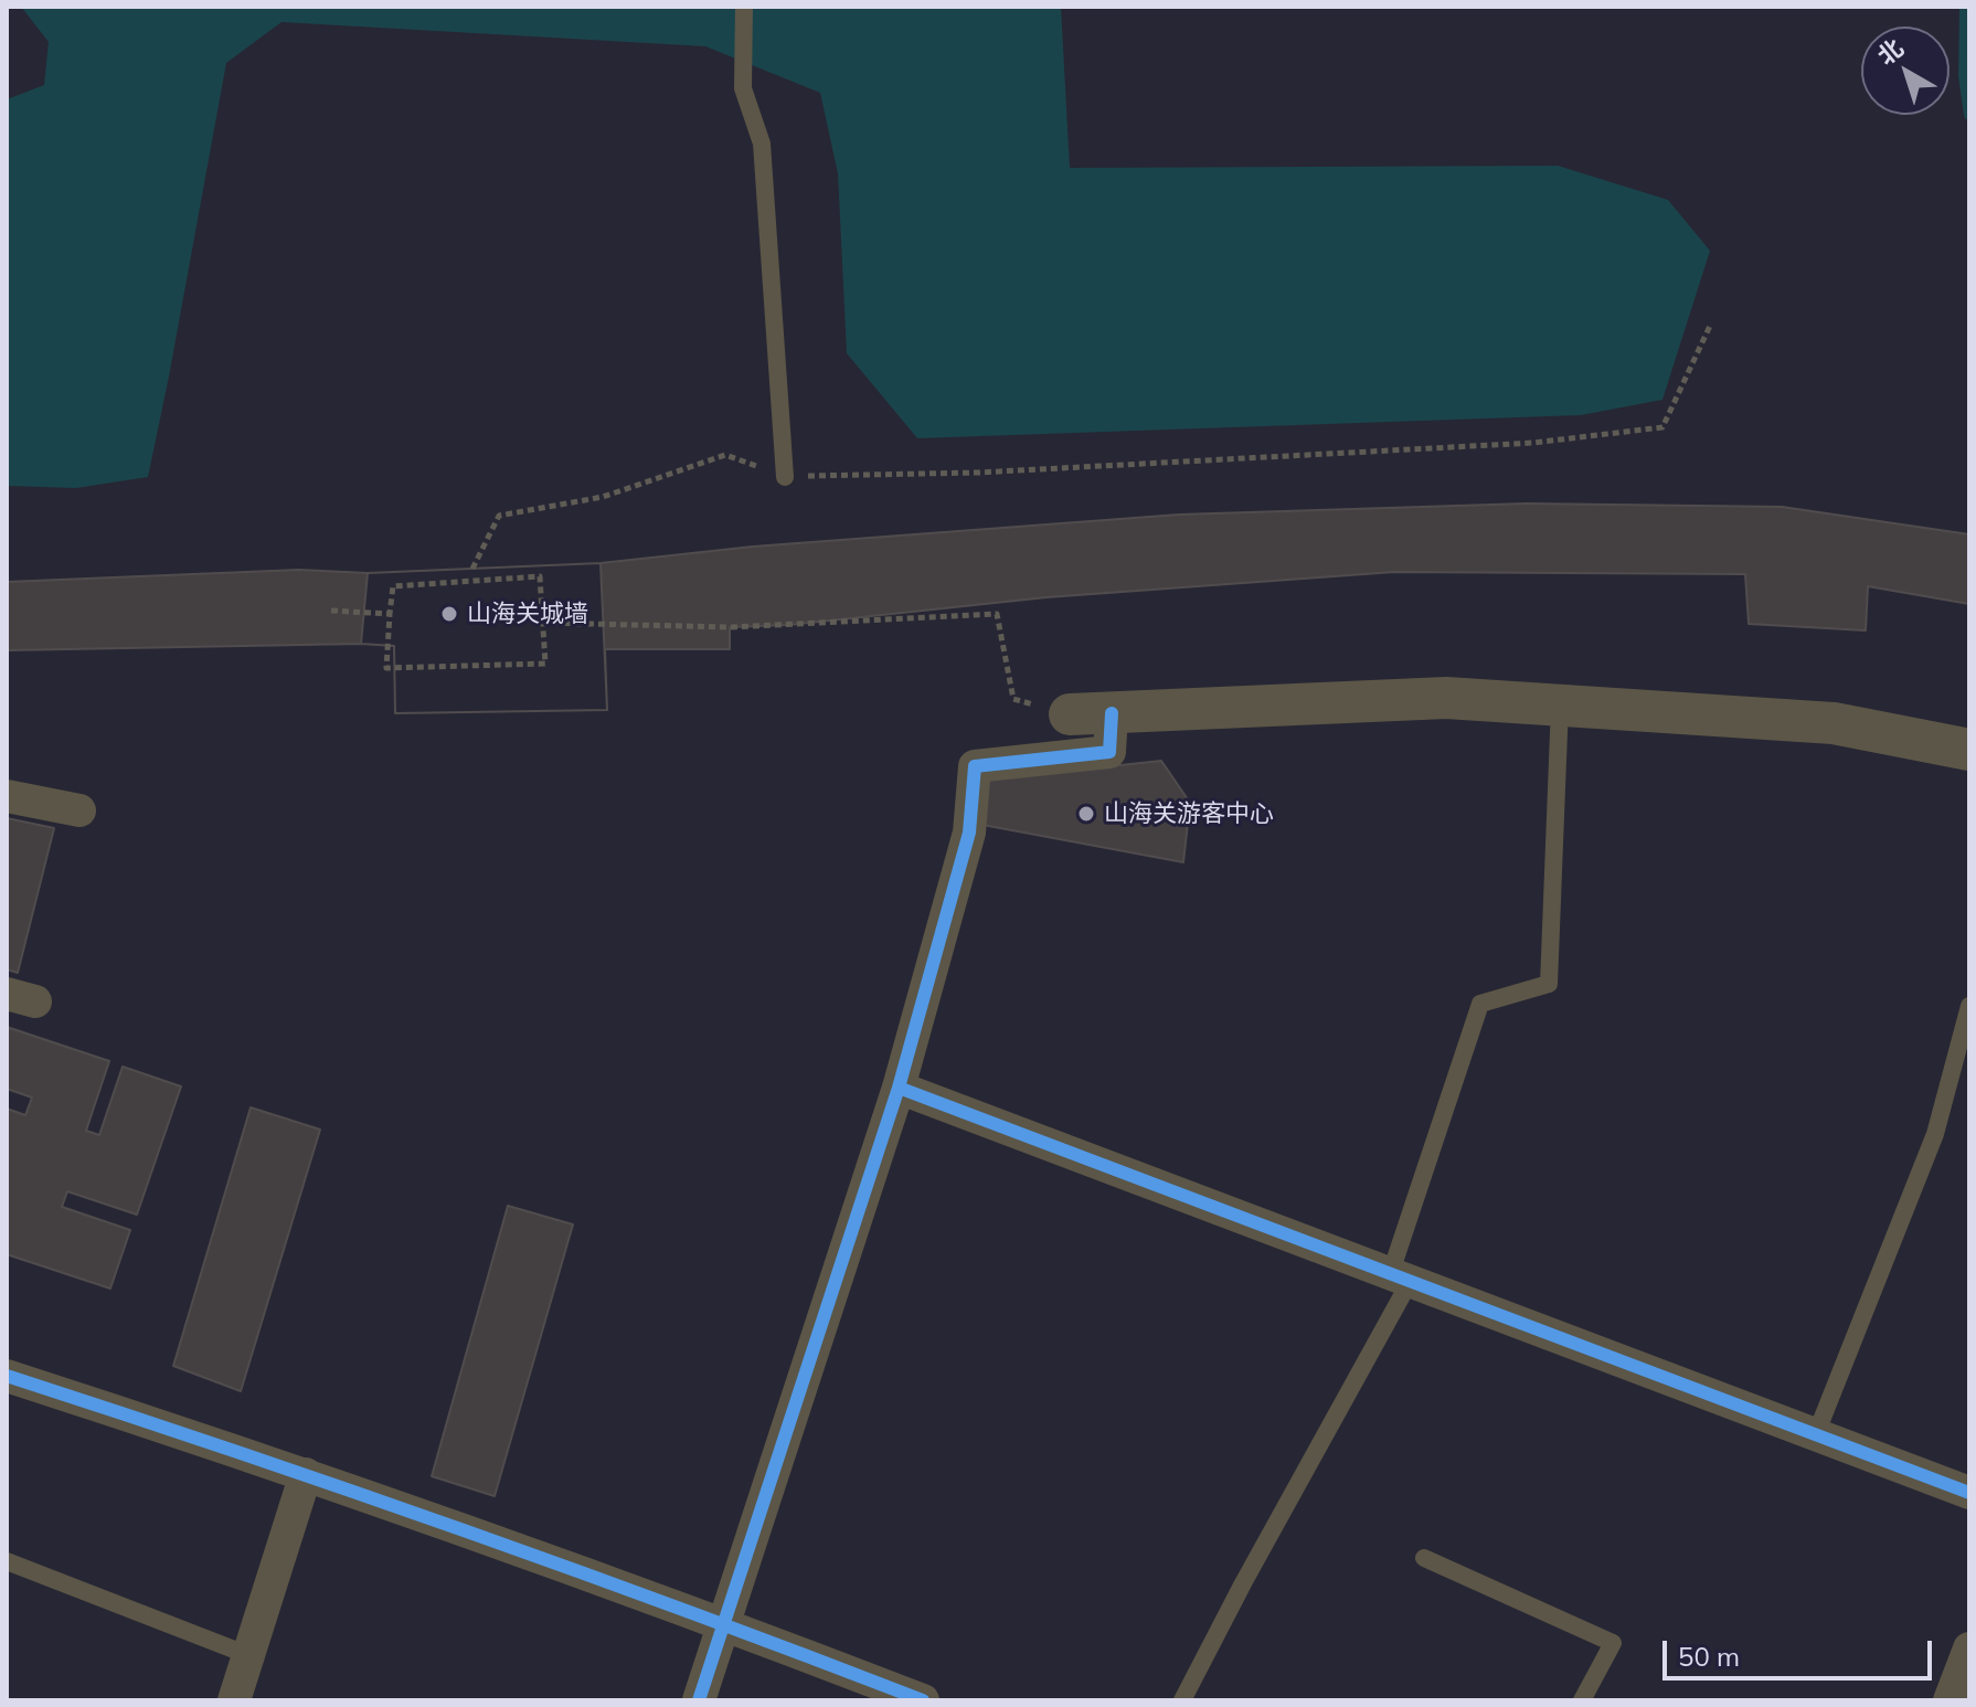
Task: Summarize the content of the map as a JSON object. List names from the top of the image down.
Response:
{
  "places": ["山海关城墙", "山海关游客中心"],
  "scale_bar": "50 m",
  "north": "top left"
}
